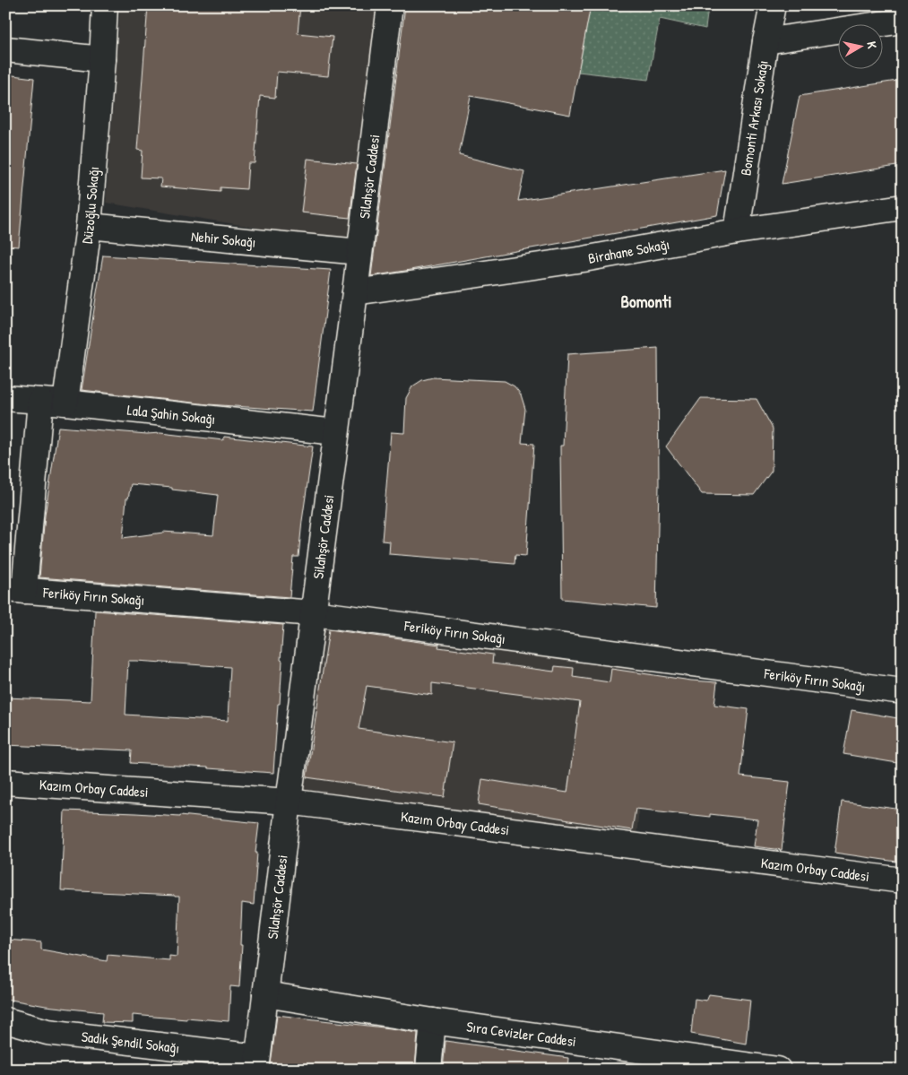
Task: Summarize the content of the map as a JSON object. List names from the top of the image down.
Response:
{
  "streets": {
    "street": [
      "Bomonti Arkası Sokağı",
      "Silahşör Caddesi",
      "Düzoğlu Sokağı",
      "Nehir Sokağı",
      "Birahane Sokağı",
      "Lala Şahin Sokağı",
      "Feriköy Fırın Sokağı",
      "Kazım Orbay Caddesi",
      "Sıra Cevizler Caddesi",
      "Sadık Şendil Sokağı"
    ]
  },
  "crossings": [
    ["Bomonti Arkası Sokağı", "Birahane Sokağı"],
    ["Silahşör Caddesi", "Nehir Sokağı"],
    ["Silahşör Caddesi", "Birahane Sokağı"],
    ["Silahşör Caddesi", "Lala Şahin Sokağı"],
    ["Silahşör Caddesi", "Feriköy Fırın Sokağı"],
    ["Silahşör Caddesi", "Kazım Orbay Caddesi"],
    ["Silahşör Caddesi", "Sıra Cevizler Caddesi"],
    ["Silahşör Caddesi", "Sadık Şendil Sokağı"],
    ["Düzoğlu Sokağı", "Nehir Sokağı"],
    ["Düzoğlu Sokağı", "Lala Şahin Sokağı"]
  ],
  "districts": ["Bomonti"],
  "north": "right"
}
